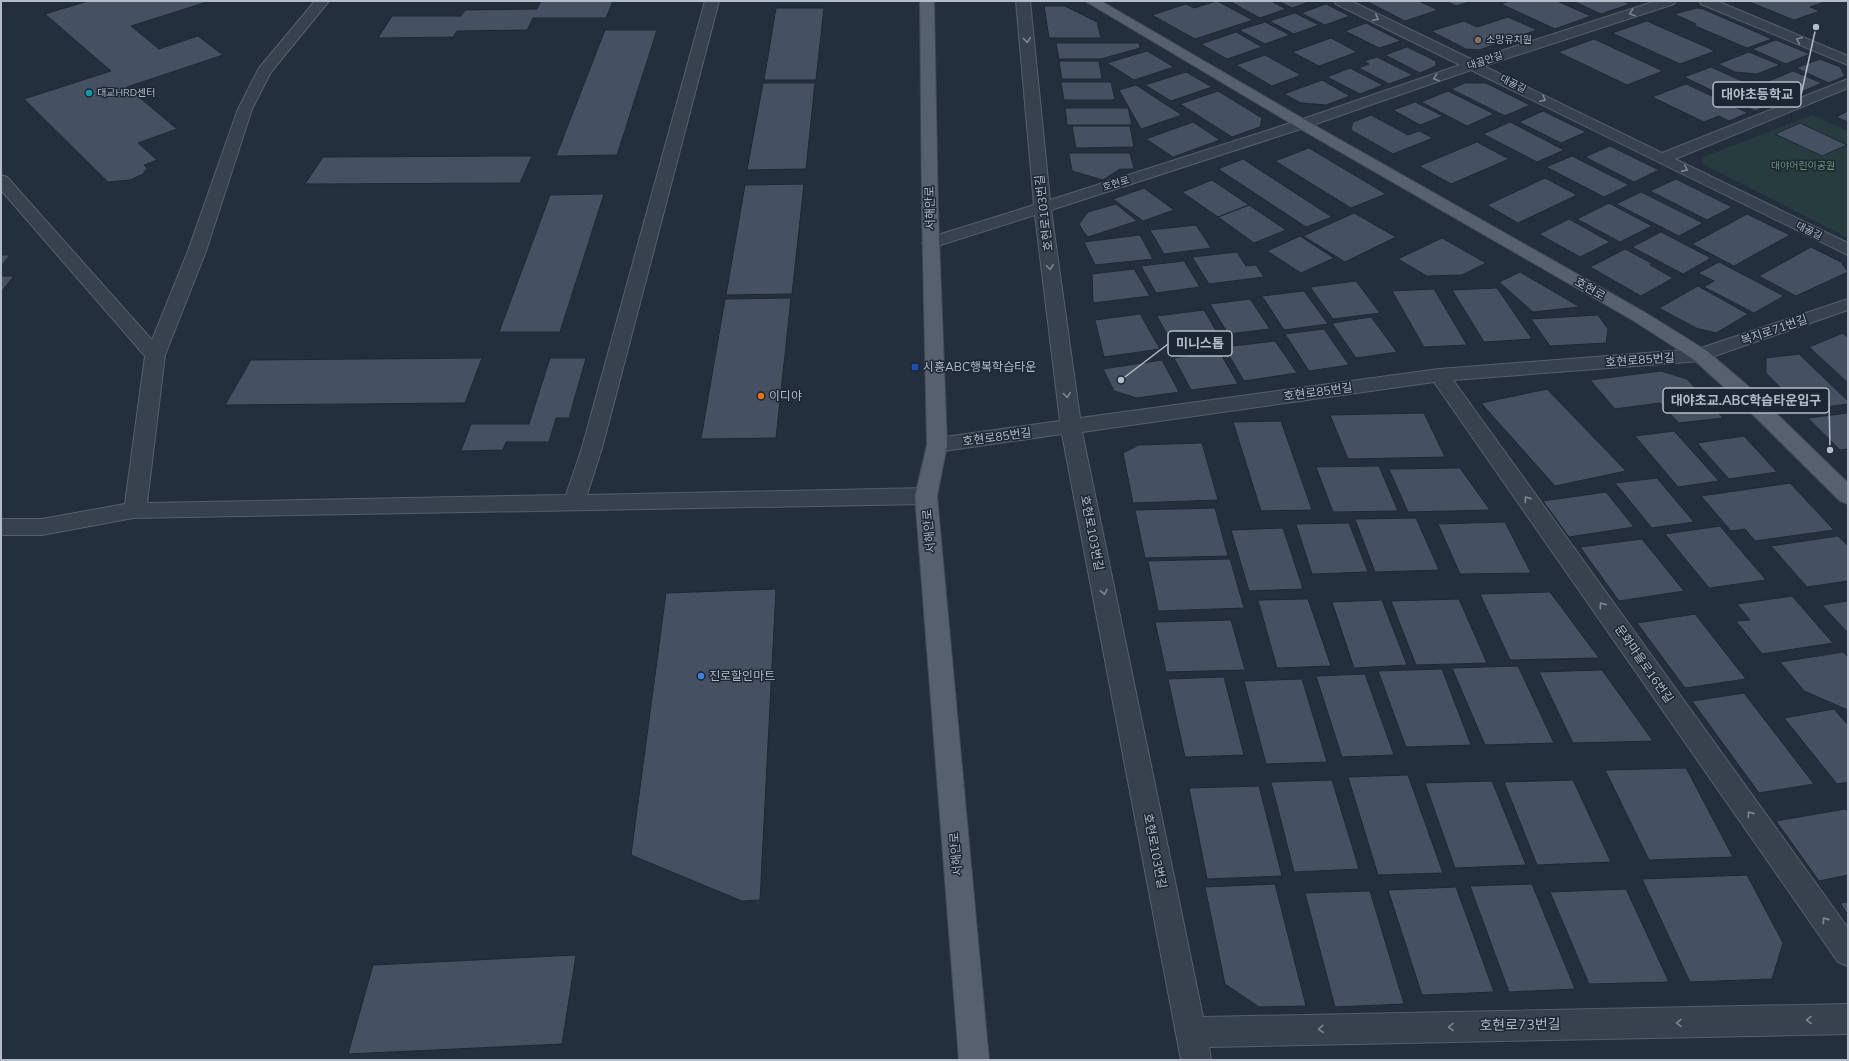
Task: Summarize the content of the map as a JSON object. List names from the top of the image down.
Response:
{
  "streets": {
    "main road": ["호현로", "서해안로"],
    "street": [
      "대골안길",
      "대골길",
      "호현로103번길",
      "복지로71번길",
      "호현로85번길",
      "문화마을로16번길",
      "호현로73번길"
    ]
  },
  "crossings": [
    ["대골안길", "대골길"],
    ["대골안길", "호현로"],
    ["호현로", "서해안로"],
    ["호현로", "호현로103번길"],
    ["호현로", "복지로71번길"],
    ["호현로", "호현로85번길"],
    ["서해안로", "호현로85번길"],
    ["호현로103번길", "호현로85번길"],
    ["호현로103번길", "호현로73번길"],
    ["복지로71번길", "호현로85번길"],
    ["호현로85번길", "문화마을로16번길"]
  ],
  "one_way": [
    "대골안길",
    "대골길",
    "호현로103번길",
    "문화마을로16번길",
    "호현로73번길"
  ],
  "parks": ["대야어린이공원"],
  "places": {
    "other": [
      "대야초등학교",
      "소망유치원",
      "대교HRD센터",
      "미니스톱",
      "이디야",
      "대야초교.ABC학습타운입구",
      "진로할인마트"
    ],
    "transit": ["시흥ABC행복학습타운"]
  }
}
